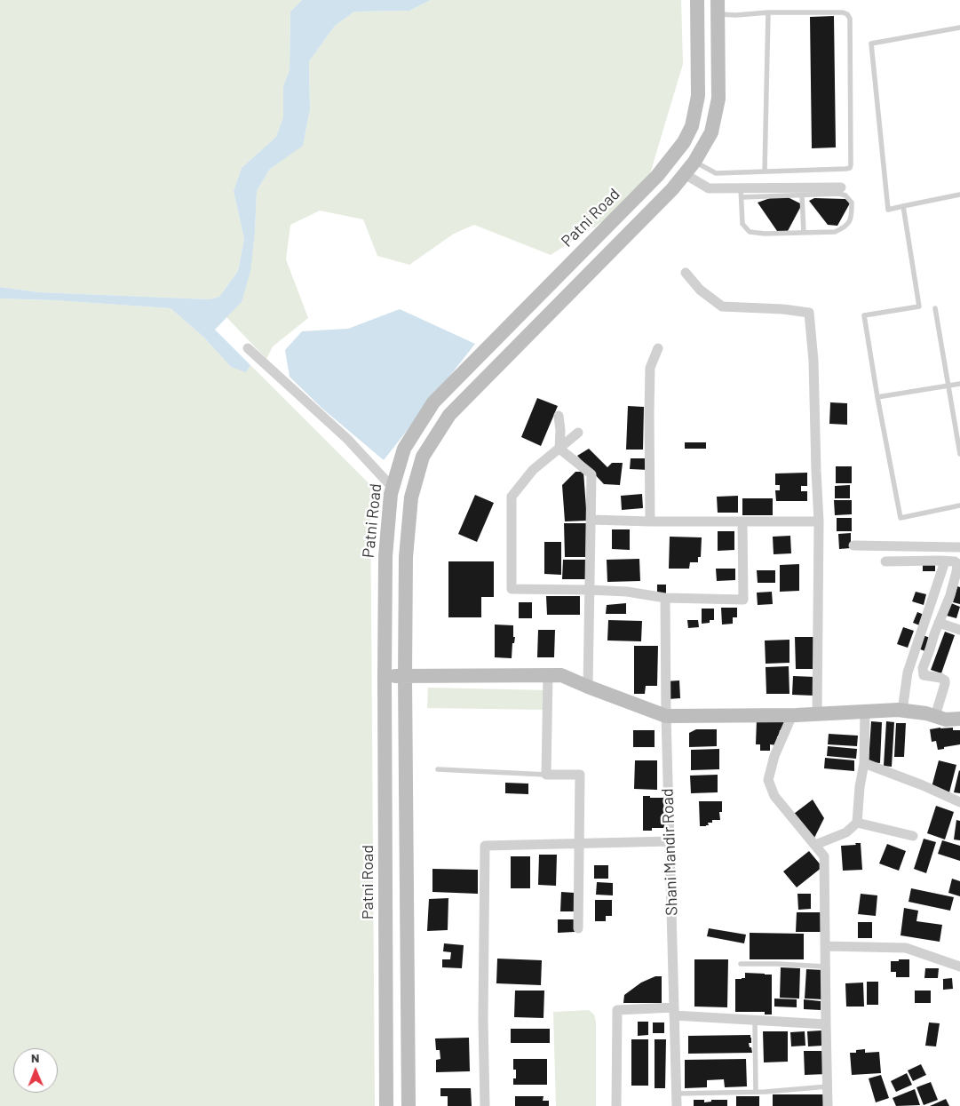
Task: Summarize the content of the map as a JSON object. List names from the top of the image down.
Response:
{
  "streets": {
    "main road": ["Patni Road"],
    "street": ["Shani Mandir Road"]
  },
  "north": "top"
}
